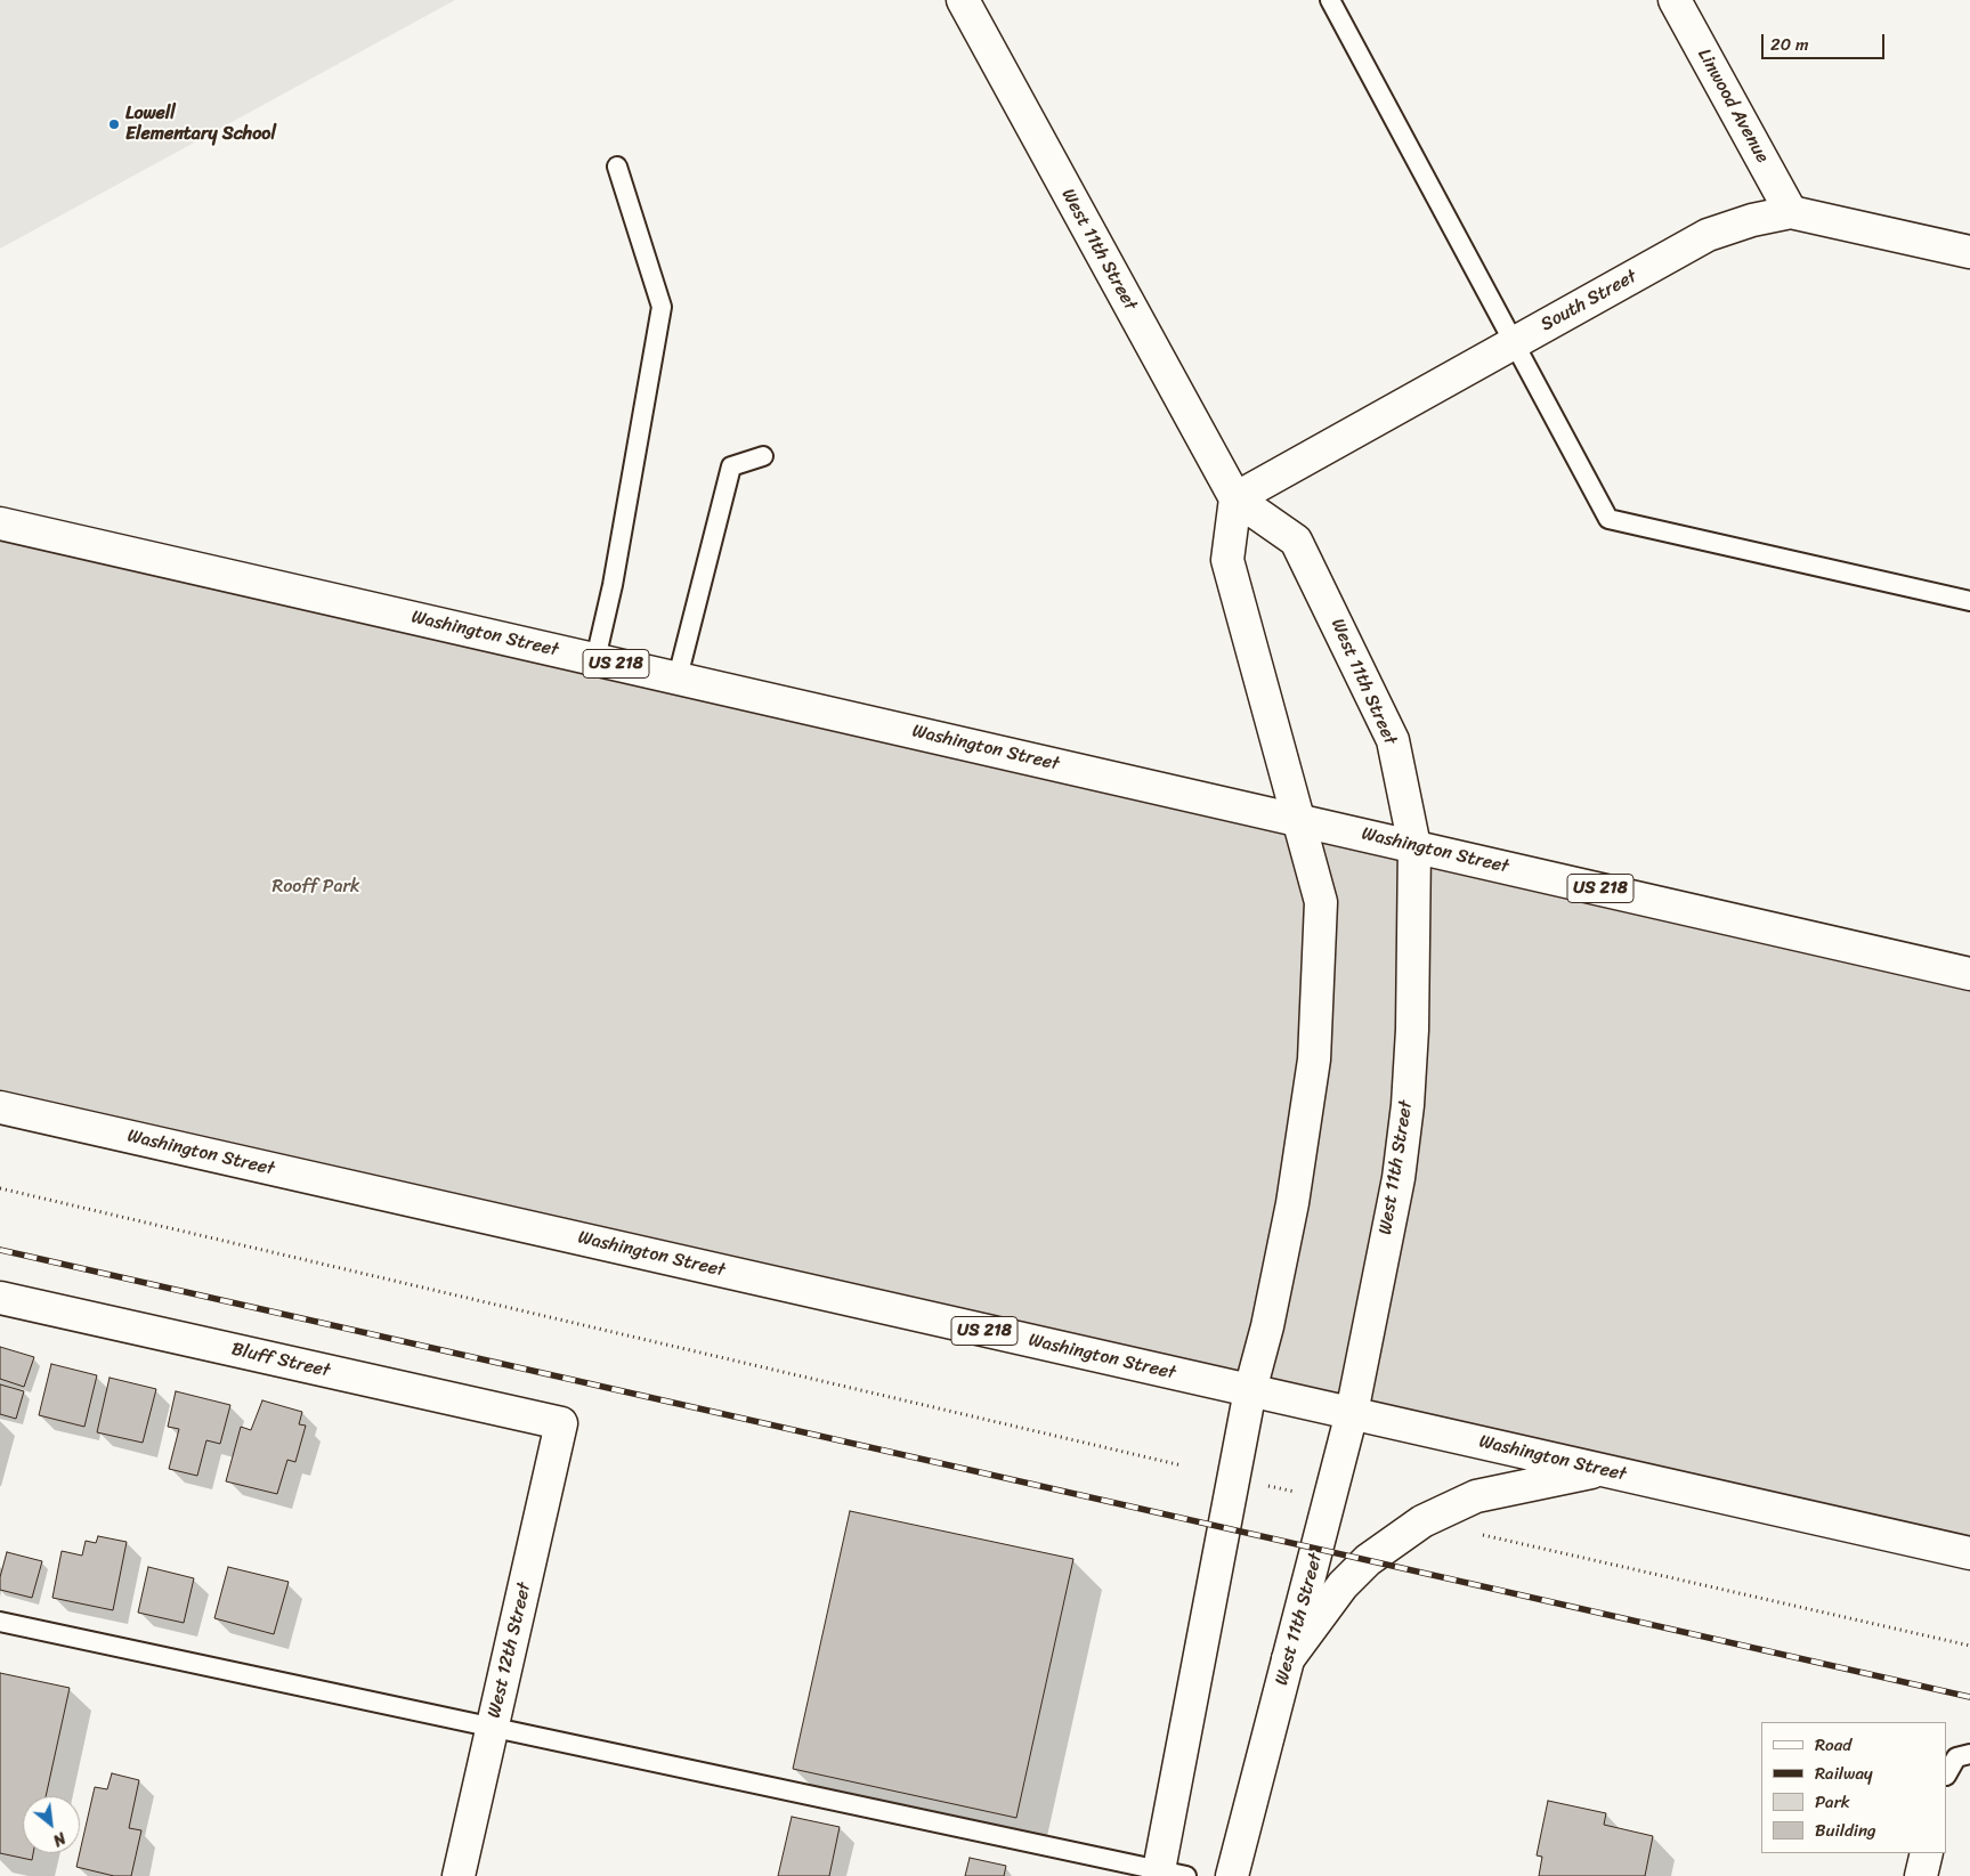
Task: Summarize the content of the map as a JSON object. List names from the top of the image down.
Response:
{
  "streets": {
    "main road": [
      "Linwood Avenue",
      "West 11th Street",
      "South Street",
      "Washington Street",
      "US 218",
      "Bluff Street",
      "West 12th Street"
    ]
  },
  "crossings": [
    ["Linwood Avenue", "South Street"],
    ["West 11th Street", "South Street"],
    ["West 11th Street", "Washington Street"],
    ["Bluff Street", "West 12th Street"]
  ],
  "parks": ["Rooff Park"],
  "places": ["Lowell Elementary School"],
  "legend": [
    "Road",
    "Railway",
    "Park",
    "Building"
  ],
  "scale_bar": "20 m",
  "north": "bottom right"
}
